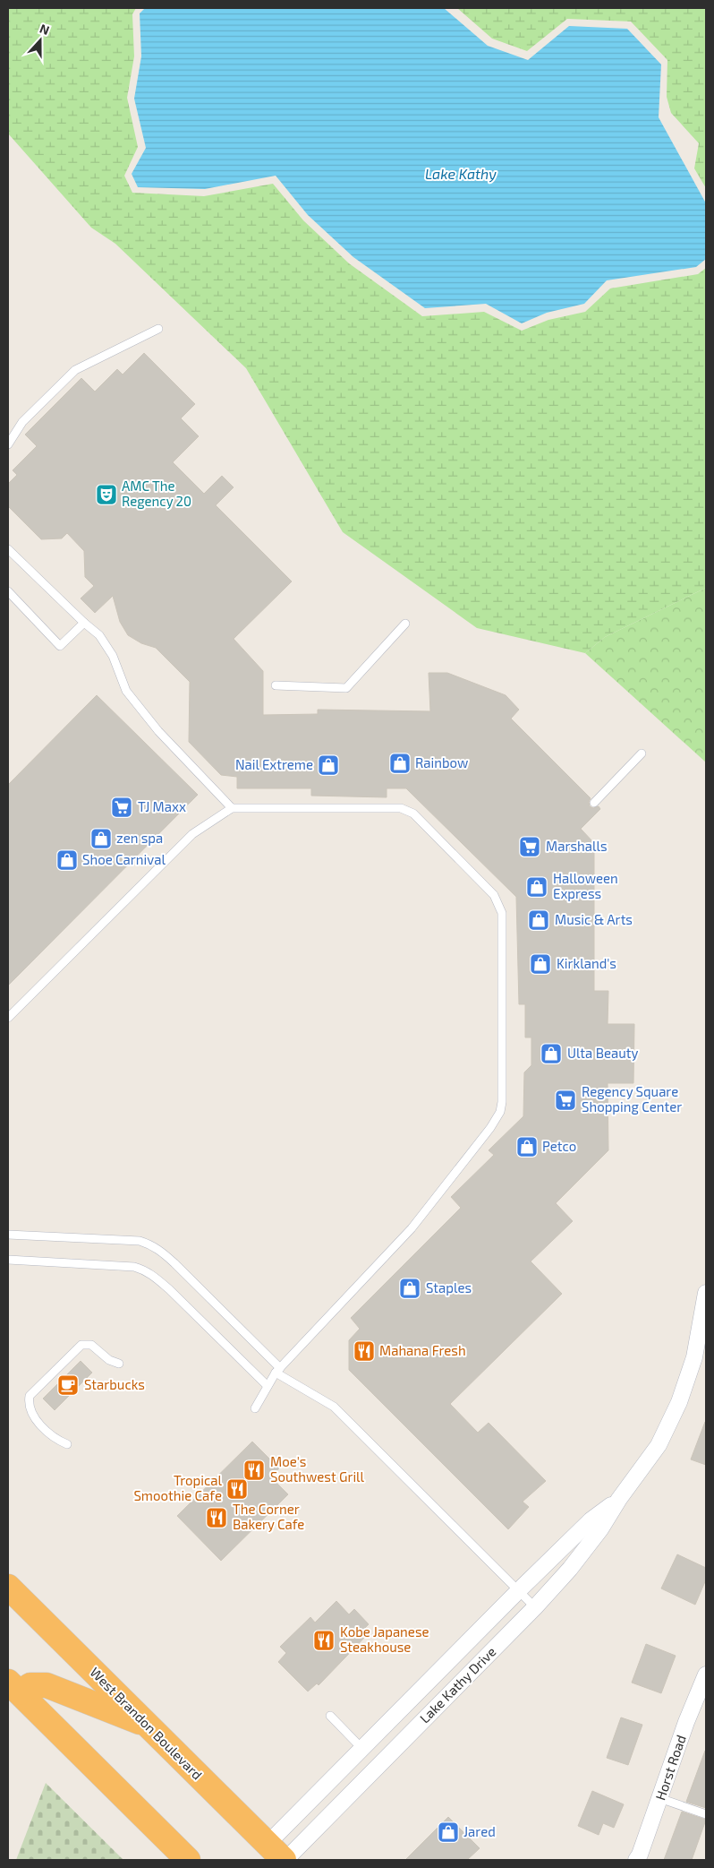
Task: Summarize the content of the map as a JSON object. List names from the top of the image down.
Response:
{
  "streets": {
    "highway": ["West Brandon Boulevard"],
    "street": ["Lake Kathy Drive", "Horst Road"]
  },
  "crossings": [
    ["Lake Kathy Drive", "West Brandon Boulevard"]
  ],
  "water": ["Lake Kathy"],
  "places": {
    "theatre": ["AMC The Regency 20"],
    "shop": [
      "Rainbow",
      "Nail Extreme",
      "zen spa",
      "Shoe Carnival",
      "Halloween Express",
      "Music & Arts",
      "Kirkland's",
      "Ulta Beauty",
      "Petco",
      "Staples",
      "Jared"
    ],
    "supermarket": ["TJ Maxx", "Marshalls", "Regency Square Shopping Center"],
    "restaurant": [
      "Mahana Fresh",
      "Moe's Southwest Grill",
      "Tropical Smoothie Cafe",
      "The Corner Bakery Cafe",
      "Kobe Japanese Steakhouse"
    ],
    "cafe": ["Starbucks"]
  },
  "north": "top"
}
